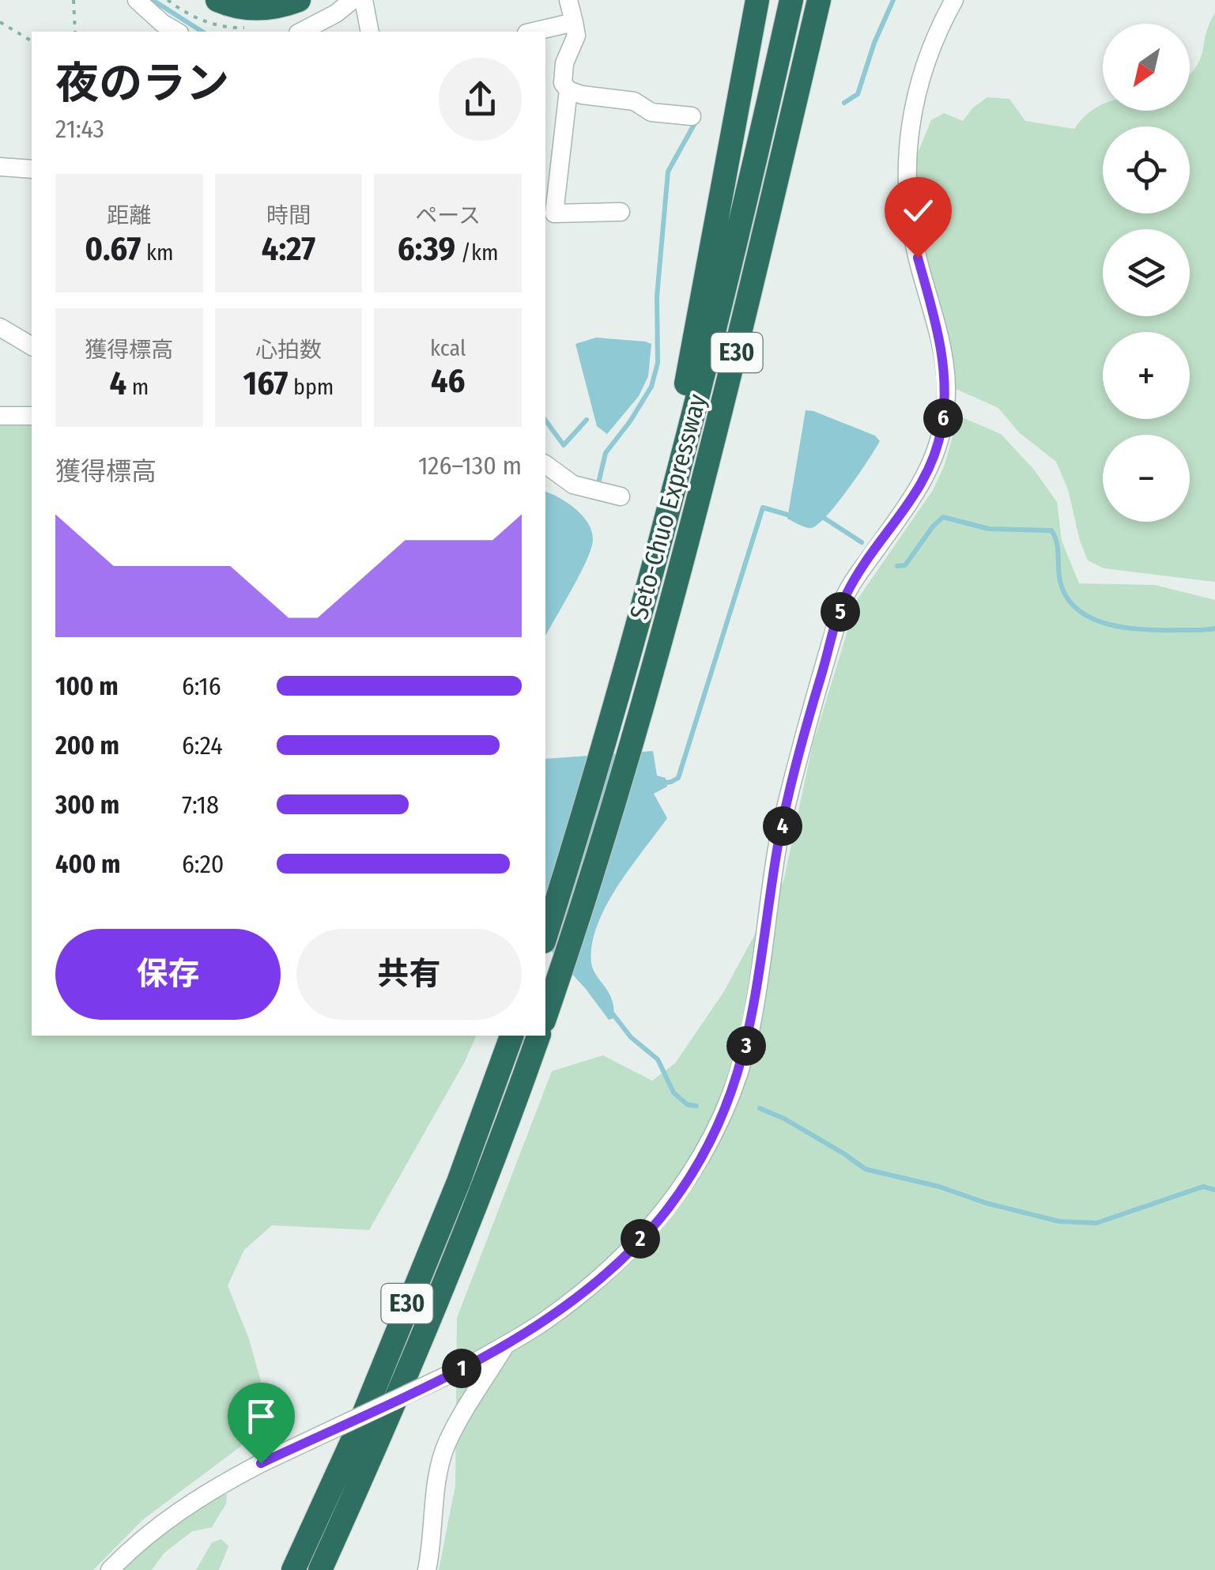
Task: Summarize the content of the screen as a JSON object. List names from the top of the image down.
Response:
{
  "streets": {
    "highway": ["E30", "Seto-Chuo Expressway"]
  },
  "north": "bottom left",
  "page": {
    "map_buttons": ["+", "−"],
    "heading": ["夜のラン", "21:43"],
    "stats": [
      ["距離", "0.67 km"],
      ["時間", "4:27"],
      ["ペース", "6:39 /km"],
      ["獲得標高", "4 m"],
      ["心拍数", "167 bpm"],
      ["kcal", "46"]
    ],
    "pins": [
      "6",
      "5",
      "4",
      "3",
      "2",
      "1"
    ],
    "chart": ["獲得標高", "126–130 m"],
    "list": [
      {
        "name": "100 m",
        "note": "6:16"
      },
      {
        "name": "200 m",
        "note": "6:24"
      },
      {
        "name": "300 m",
        "note": "7:18"
      },
      {
        "name": "400 m",
        "note": "6:20"
      }
    ],
    "buttons": ["保存", "共有"]
  }
}
